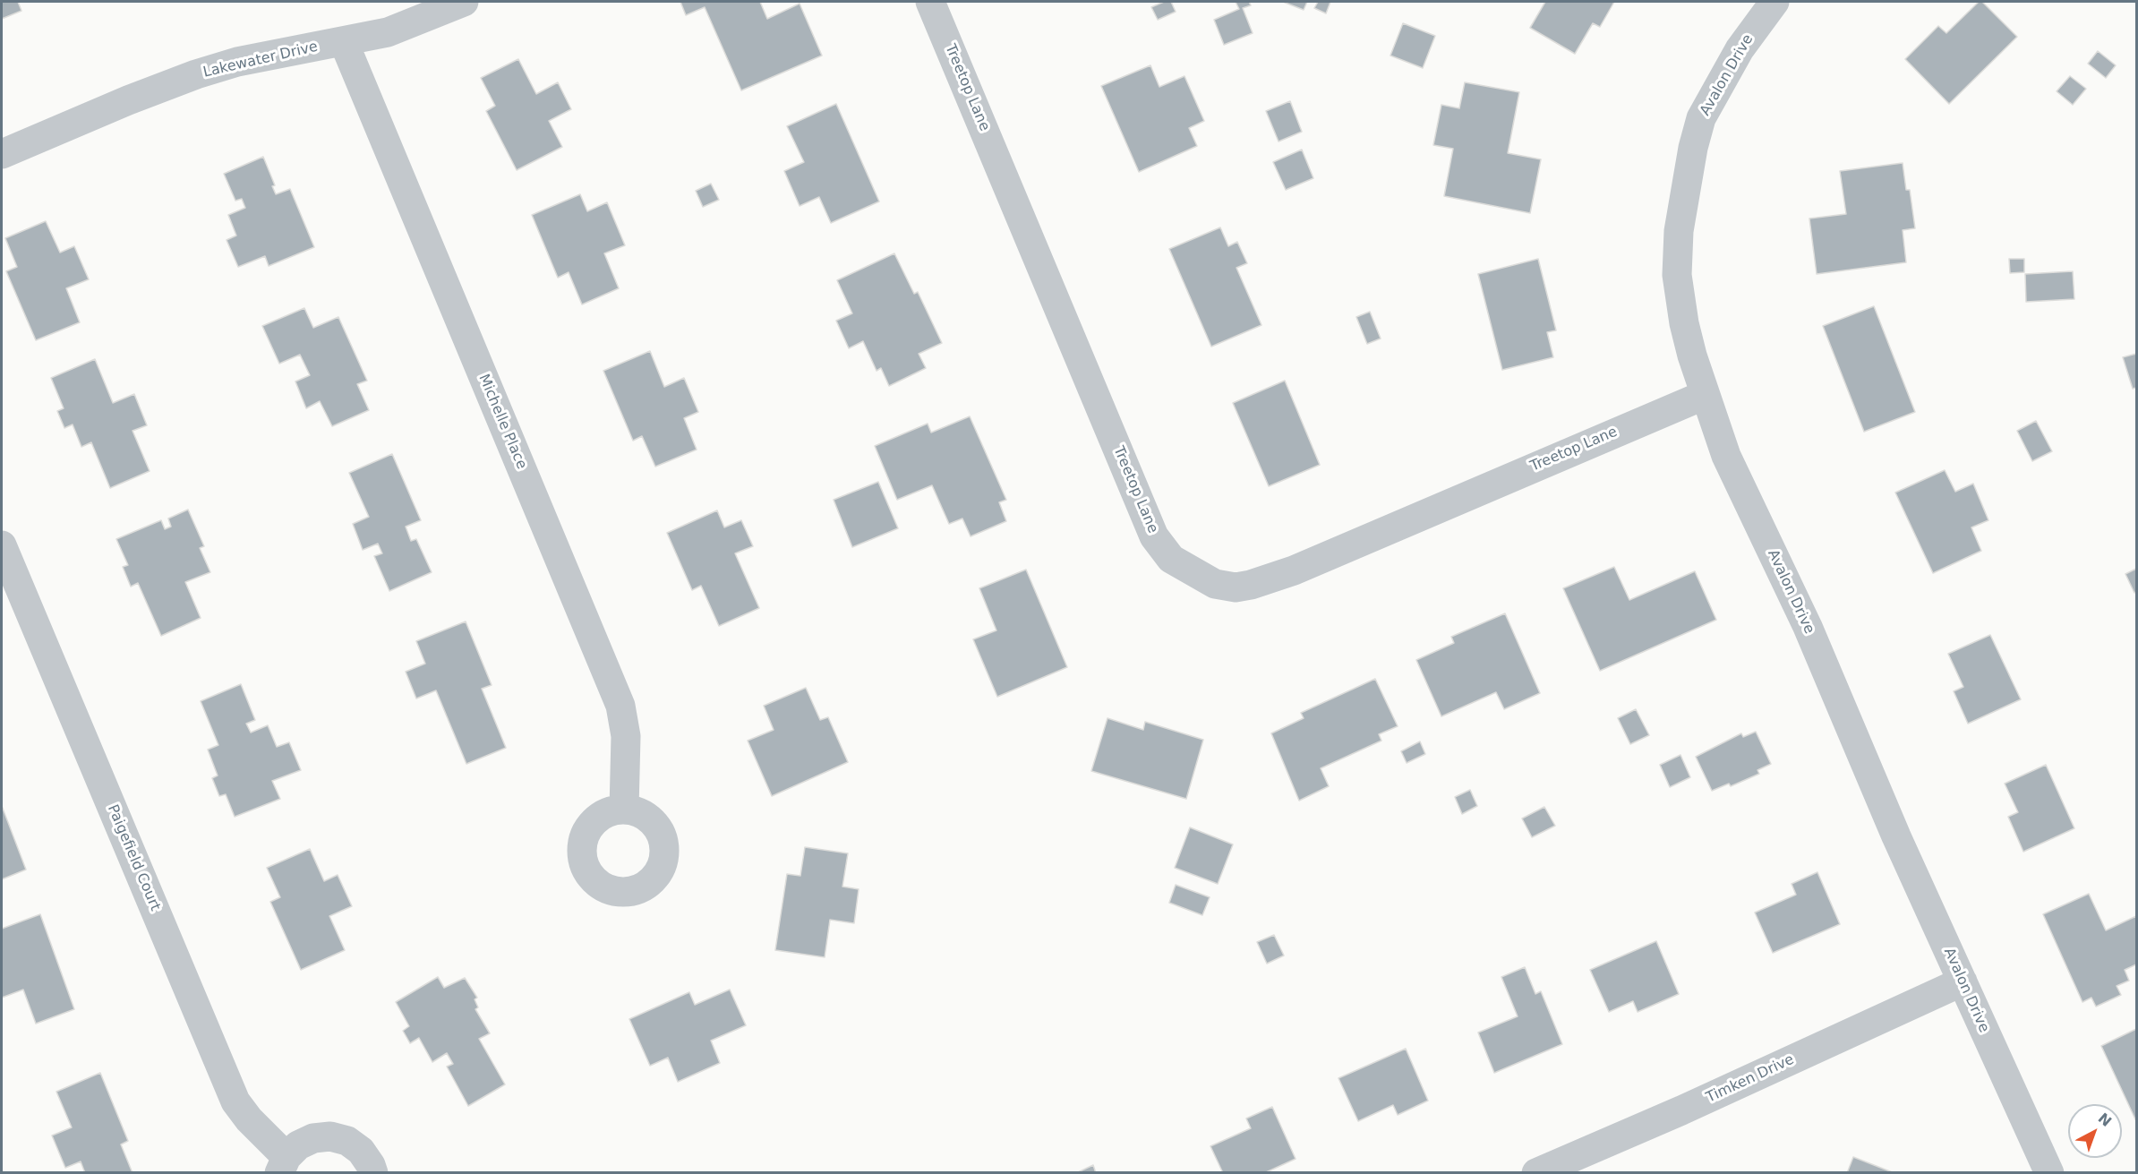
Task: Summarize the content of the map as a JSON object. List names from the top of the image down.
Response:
{
  "streets": {
    "street": [
      "Lakewater Drive",
      "Avalon Drive",
      "Treetop Lane",
      "Michelle Place",
      "Paigefield Court",
      "Timken Drive"
    ]
  },
  "crossings": [
    ["Lakewater Drive", "Michelle Place"],
    ["Avalon Drive", "Treetop Lane"],
    ["Avalon Drive", "Timken Drive"]
  ],
  "north": "top right"
}
